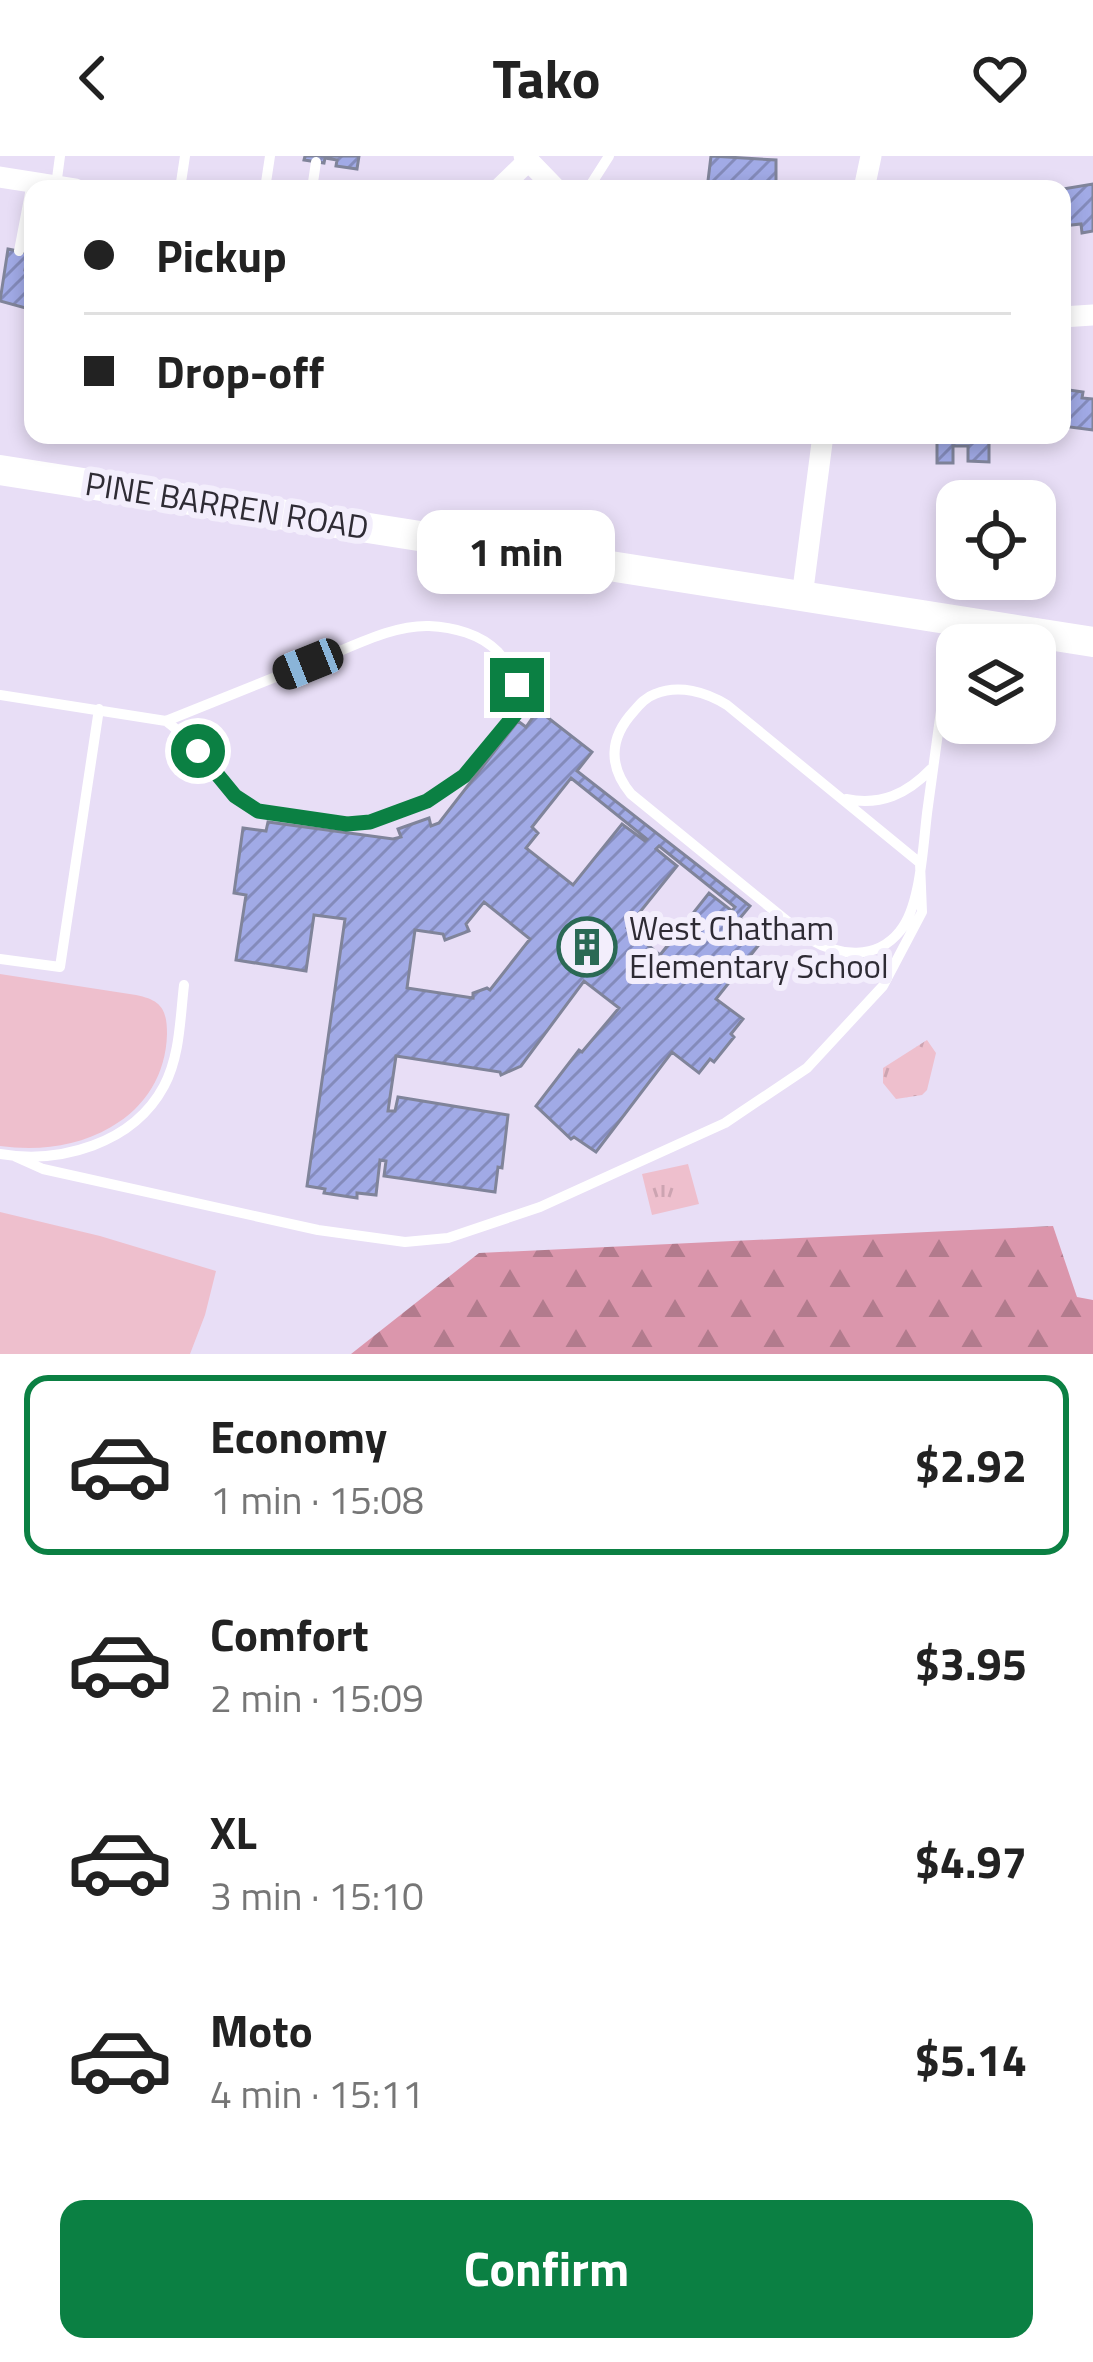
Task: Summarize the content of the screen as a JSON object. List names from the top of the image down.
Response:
{
  "streets": {
    "main road": ["PINE BARREN ROAD"]
  },
  "places": {
    "building": ["West Chatham Elementary School"]
  },
  "page": {
    "header": "Tako",
    "banner": ["Pickup", "Drop-off"],
    "bubble": "1 min",
    "list": [
      {
        "name": "Economy",
        "note": "1 min · 15:08",
        "value": "$2.92"
      },
      {
        "name": "Comfort",
        "note": "2 min · 15:09",
        "value": "$3.95"
      },
      {
        "name": "XL",
        "note": "3 min · 15:10",
        "value": "$4.97"
      },
      {
        "name": "Moto",
        "note": "4 min · 15:11",
        "value": "$5.14"
      }
    ],
    "buttons": "Confirm"
  }
}
